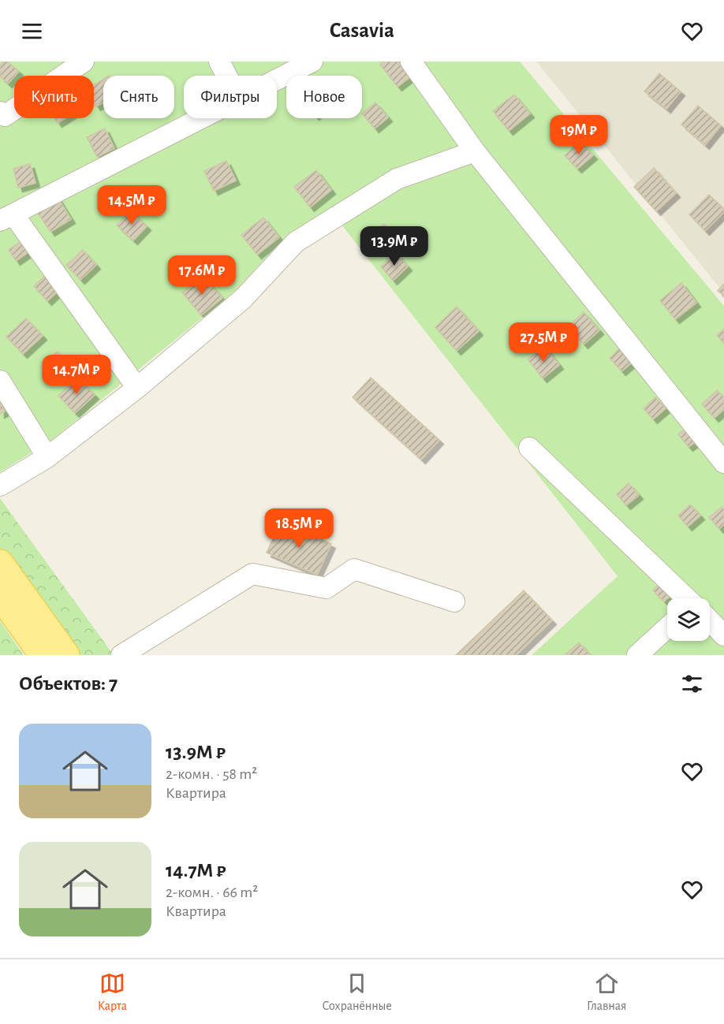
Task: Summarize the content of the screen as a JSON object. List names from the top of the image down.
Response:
{
  "page": {
    "header": "Casavia",
    "chip": [
      "Купить",
      "Снять",
      "Фильтры",
      "Новое"
    ],
    "price": [
      "19M ₽",
      "14.5M ₽",
      "13.9M ₽",
      "17.6M ₽",
      "27.5M ₽",
      "14.7M ₽",
      "18.5M ₽"
    ],
    "heading": "Объектов: 7",
    "list": [
      {
        "name": "13.9M ₽",
        "note": "2-комн. · 58 m² · Квартира"
      },
      {
        "name": "14.7M ₽",
        "note": "2-комн. · 66 m² · Квартира"
      }
    ],
    "tabs": ["Карта", "Сохранённые", "Главная"]
  }
}
